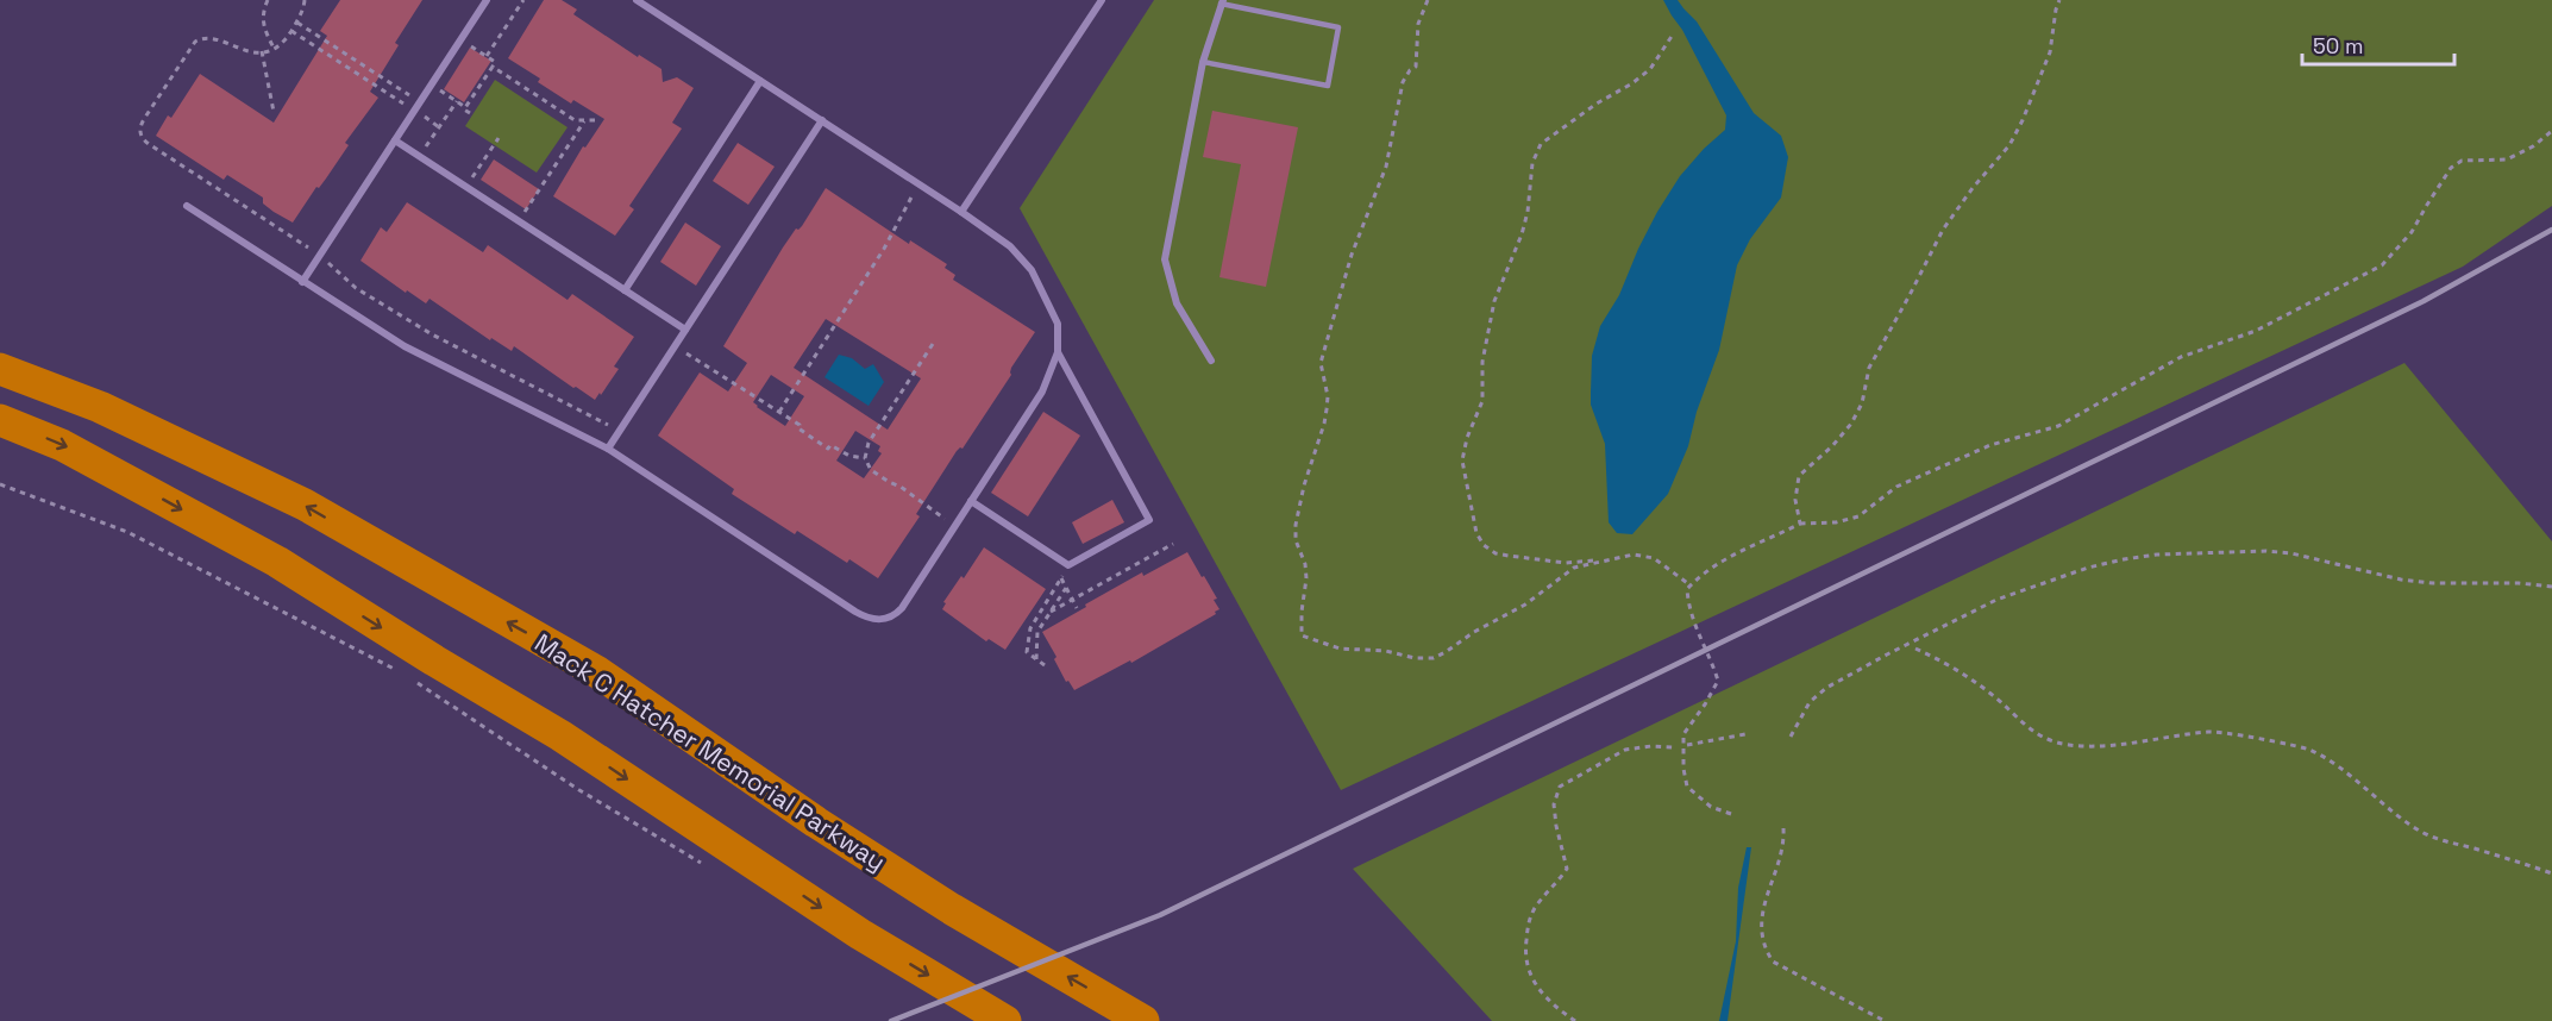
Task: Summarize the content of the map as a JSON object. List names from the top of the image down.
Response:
{
  "streets": {
    "highway": ["Mack C Hatcher Memorial Parkway"]
  },
  "scale_bar": "50 m"
}
